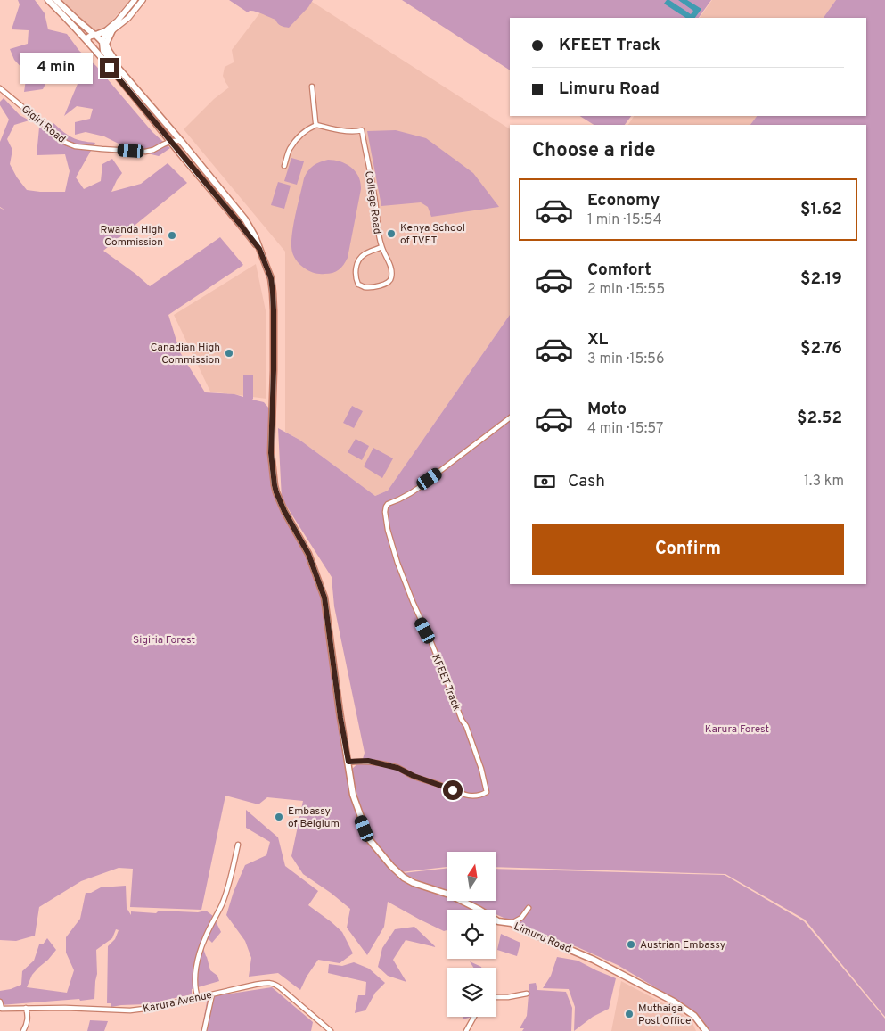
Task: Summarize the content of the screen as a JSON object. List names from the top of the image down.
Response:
{
  "streets": {
    "main road": ["Limuru Road"],
    "street": [
      "Gigiri Road",
      "College Road",
      "KFEET Track",
      "Karura Avenue"
    ]
  },
  "crossings": [
    ["Gigiri Road", "Limuru Road"],
    ["KFEET Track", "Limuru Road"]
  ],
  "parks": ["Sigiria Forest", "Karura Forest"],
  "places": [
    "Kenya School of TVET",
    "Rwanda High Commission",
    "Canadian High Commission",
    "Embassy of Belgium",
    "Austrian Embassy",
    "Muthaiga Post Office"
  ],
  "north": "top",
  "page": {
    "banner": ["KFEET Track", "Limuru Road"],
    "bubble": "4 min",
    "heading": "Choose a ride",
    "list": [
      {
        "name": "Economy",
        "note": "1 min · 15:54",
        "value": "$1.62"
      },
      {
        "name": "Comfort",
        "note": "2 min · 15:55",
        "value": "$2.19"
      },
      {
        "name": "XL",
        "note": "3 min · 15:56",
        "value": "$2.76"
      },
      {
        "name": "Moto",
        "note": "4 min · 15:57",
        "value": "$2.52"
      }
    ],
    "pay": ["Cash", "1.3 km"],
    "buttons": "Confirm"
  }
}
